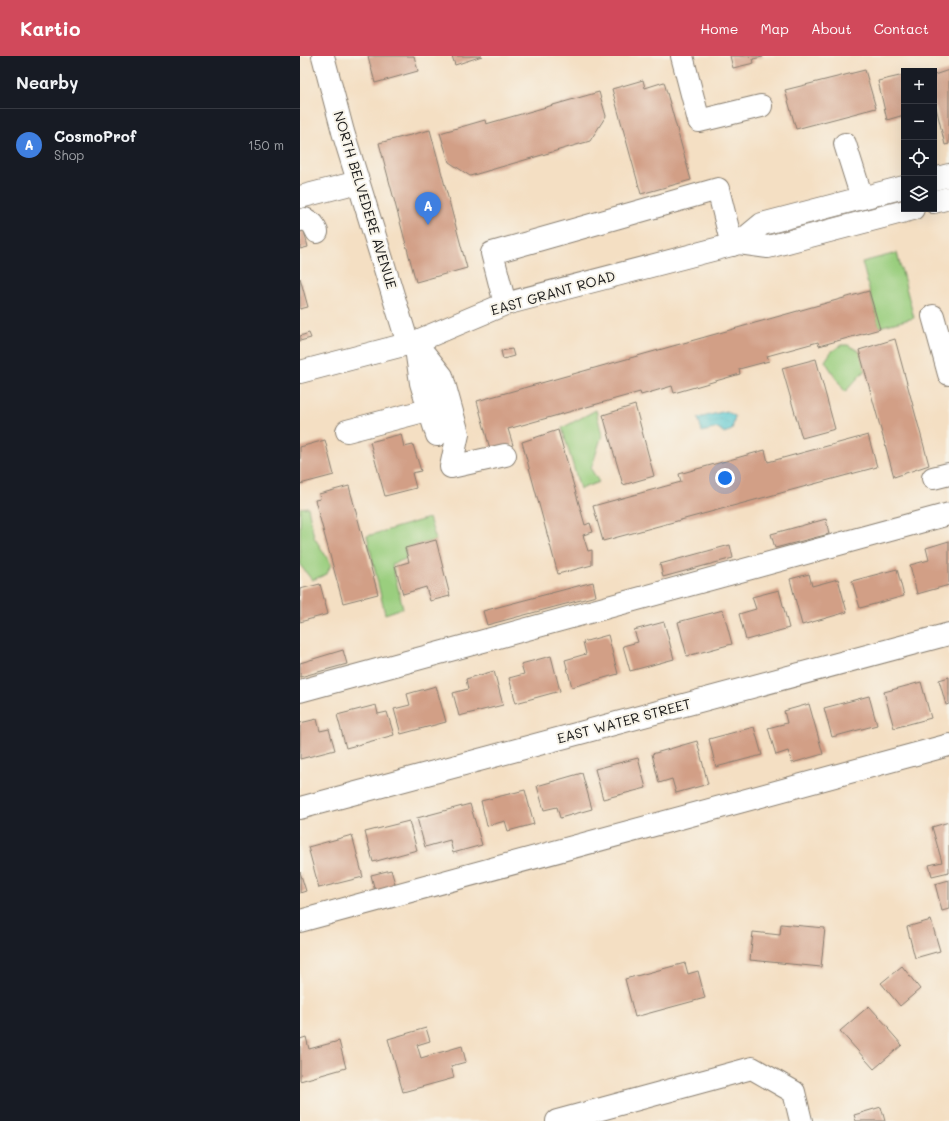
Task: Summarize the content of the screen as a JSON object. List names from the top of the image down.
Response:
{
  "streets": {
    "street": ["NORTH BELVEDERE AVENUE", "EAST GRANT ROAD", "EAST WATER STREET"]
  },
  "crossings": [
    ["NORTH BELVEDERE AVENUE", "EAST GRANT ROAD"]
  ],
  "page": {
    "header": "Kartio",
    "nav": [
      "Home",
      "Map",
      "About",
      "Contact"
    ],
    "heading": "Nearby",
    "map_buttons": ["+", "−"],
    "list": [
      {
        "mark": "A",
        "name": "CosmoProf",
        "note": "Shop",
        "value": "150 m"
      }
    ],
    "pins": "A"
  }
}
